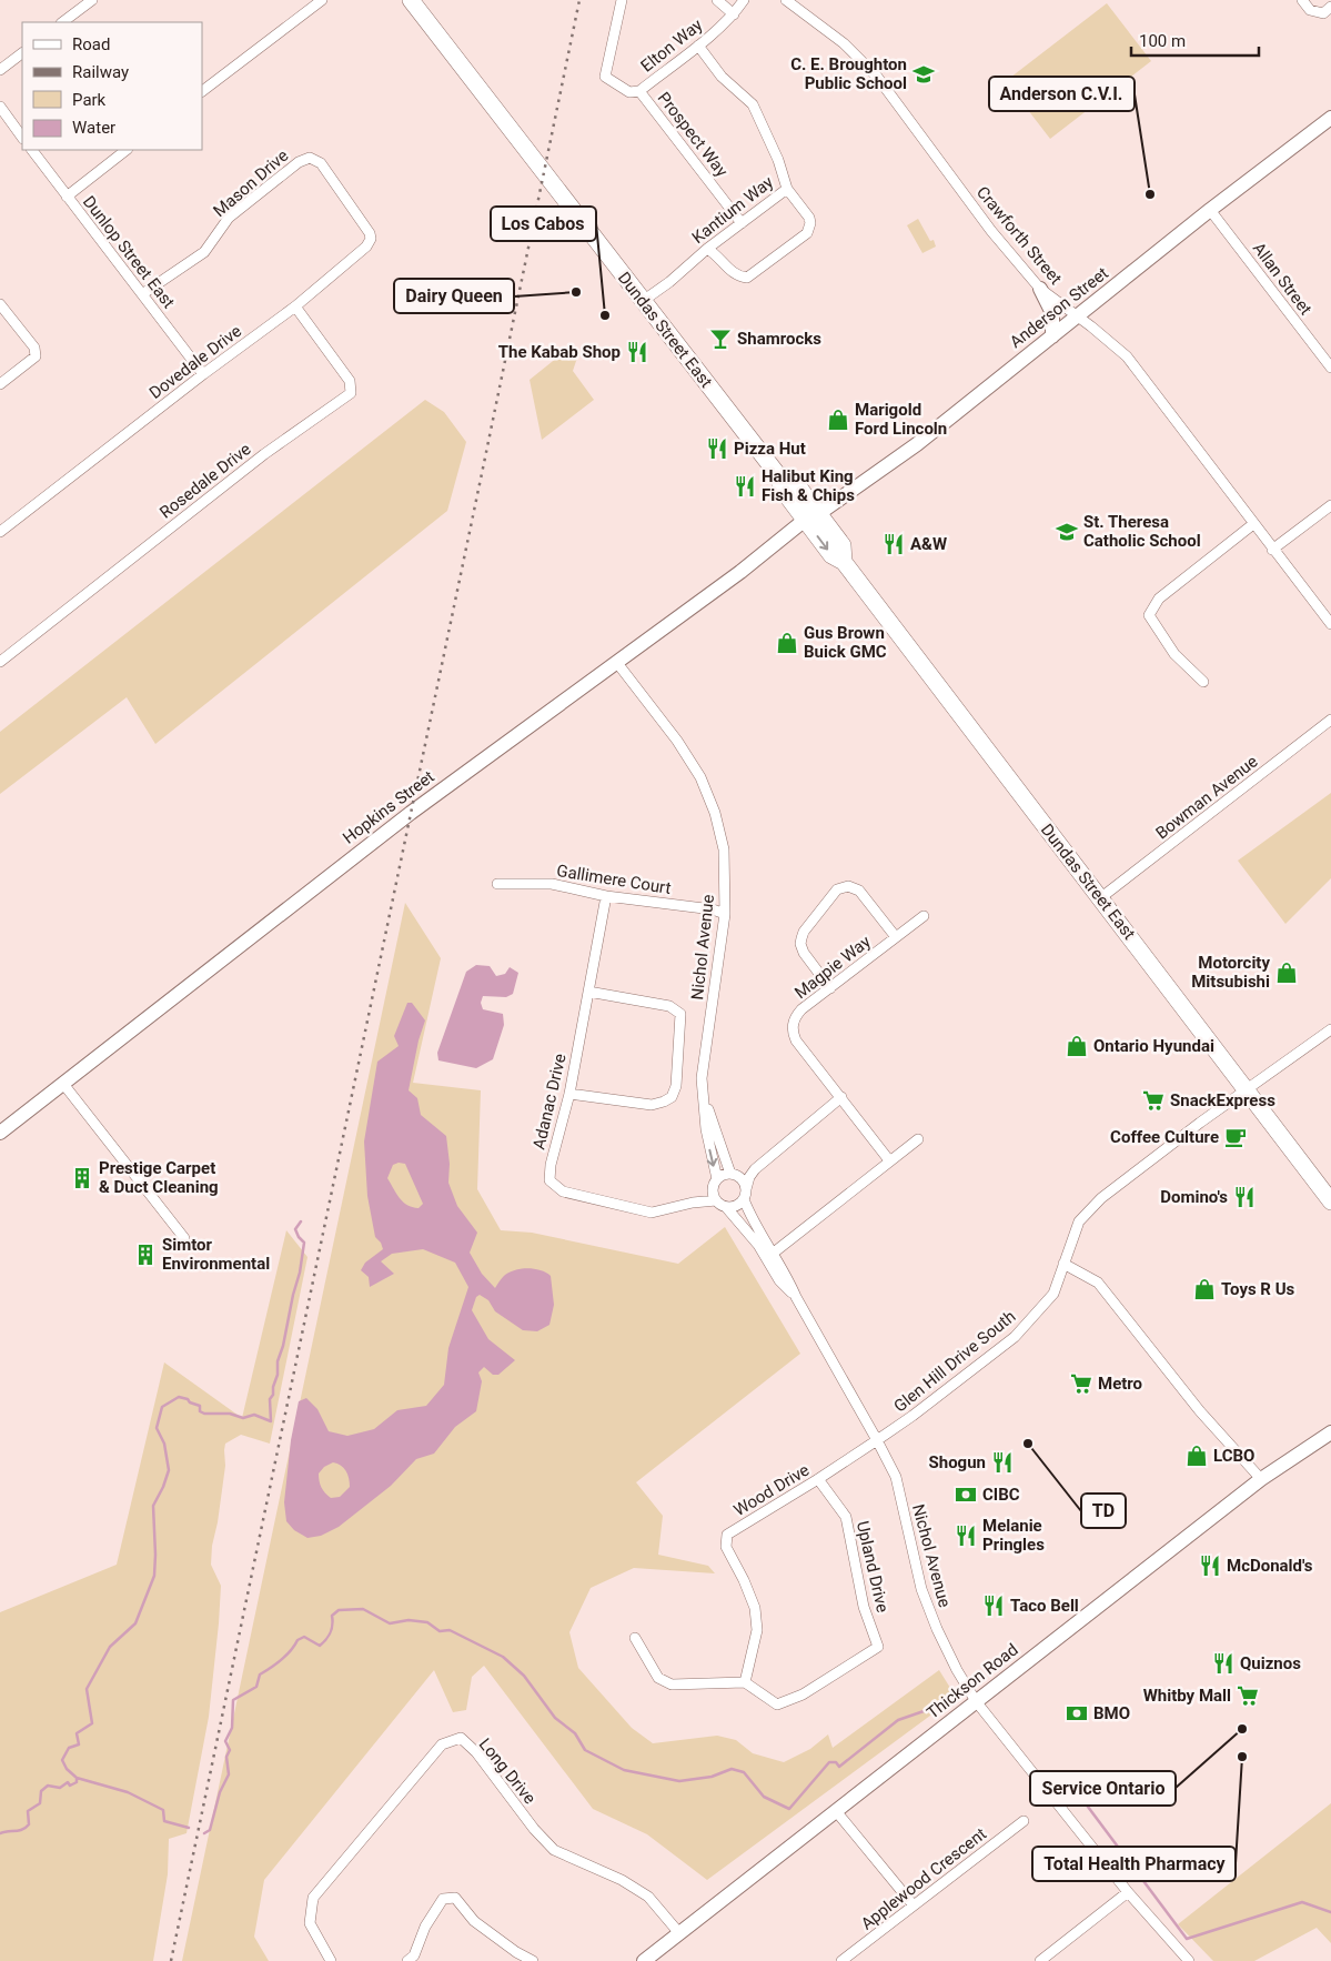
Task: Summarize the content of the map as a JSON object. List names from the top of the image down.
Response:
{
  "streets": {
    "main road": [
      "Anderson Street",
      "Dundas Street East",
      "Hopkins Street",
      "Thickson Road"
    ],
    "street": [
      "Elton Way",
      "Prospect Way",
      "Mason Drive",
      "Kantium Way",
      "Crawforth Street",
      "Dunlop Street East",
      "Allan Street",
      "Dovedale Drive",
      "Rosedale Drive",
      "Bowman Avenue",
      "Gallimere Court",
      "Nichol Avenue",
      "Magpie Way",
      "Adanac Drive",
      "Glen Hill Drive South",
      "Wood Drive",
      "Upland Drive",
      "Long Drive",
      "Applewood Crescent"
    ]
  },
  "crossings": [
    ["Elton Way", "Prospect Way"],
    ["Elton Way", "Kantium Way"],
    ["Prospect Way", "Kantium Way"],
    ["Mason Drive", "Dunlop Street East"],
    ["Mason Drive", "Dovedale Drive"],
    ["Kantium Way", "Dundas Street East"],
    ["Crawforth Street", "Anderson Street"],
    ["Dunlop Street East", "Dovedale Drive"],
    ["Allan Street", "Anderson Street"],
    ["Anderson Street", "Dundas Street East"],
    ["Anderson Street", "Hopkins Street"],
    ["Dundas Street East", "Bowman Avenue"],
    ["Dundas Street East", "Hopkins Street"],
    ["Dundas Street East", "Glen Hill Drive South"],
    ["Dovedale Drive", "Rosedale Drive"],
    ["Hopkins Street", "Nichol Avenue"],
    ["Gallimere Court", "Nichol Avenue"],
    ["Gallimere Court", "Adanac Drive"],
    ["Nichol Avenue", "Adanac Drive"],
    ["Nichol Avenue", "Glen Hill Drive South"],
    ["Nichol Avenue", "Wood Drive"],
    ["Nichol Avenue", "Thickson Road"],
    ["Glen Hill Drive South", "Wood Drive"],
    ["Wood Drive", "Upland Drive"],
    ["Thickson Road", "Long Drive"]
  ],
  "places": {
    "school or university": ["C. E. Broughton Public School", "St. Theresa Catholic School"],
    "other": [
      "Anderson C.V.I.",
      "Dairy Queen",
      "Los Cabos",
      "TD",
      "Service Ontario",
      "Total Health Pharmacy"
    ],
    "bar": ["Shamrocks"],
    "restaurant": [
      "The Kabab Shop",
      "Pizza Hut",
      "Halibut King Fish & Chips",
      "A&W",
      "Domino's",
      "Shogun",
      "Melanie Pringles",
      "McDonald's",
      "Taco Bell",
      "Quiznos"
    ],
    "shop": [
      "Marigold Ford Lincoln",
      "Gus Brown Buick GMC",
      "Motorcity Mitsubishi",
      "Ontario Hyundai",
      "Toys R Us",
      "LCBO"
    ],
    "supermarket": ["SnackExpress", "Metro", "Whitby Mall"],
    "cafe": ["Coffee Culture"],
    "building": ["Prestige Carpet & Duct Cleaning", "Simtor Environmental"],
    "bank": ["CIBC", "BMO"]
  },
  "legend": [
    "Road",
    "Railway",
    "Park",
    "Water"
  ],
  "scale_bar": "100 m"
}
